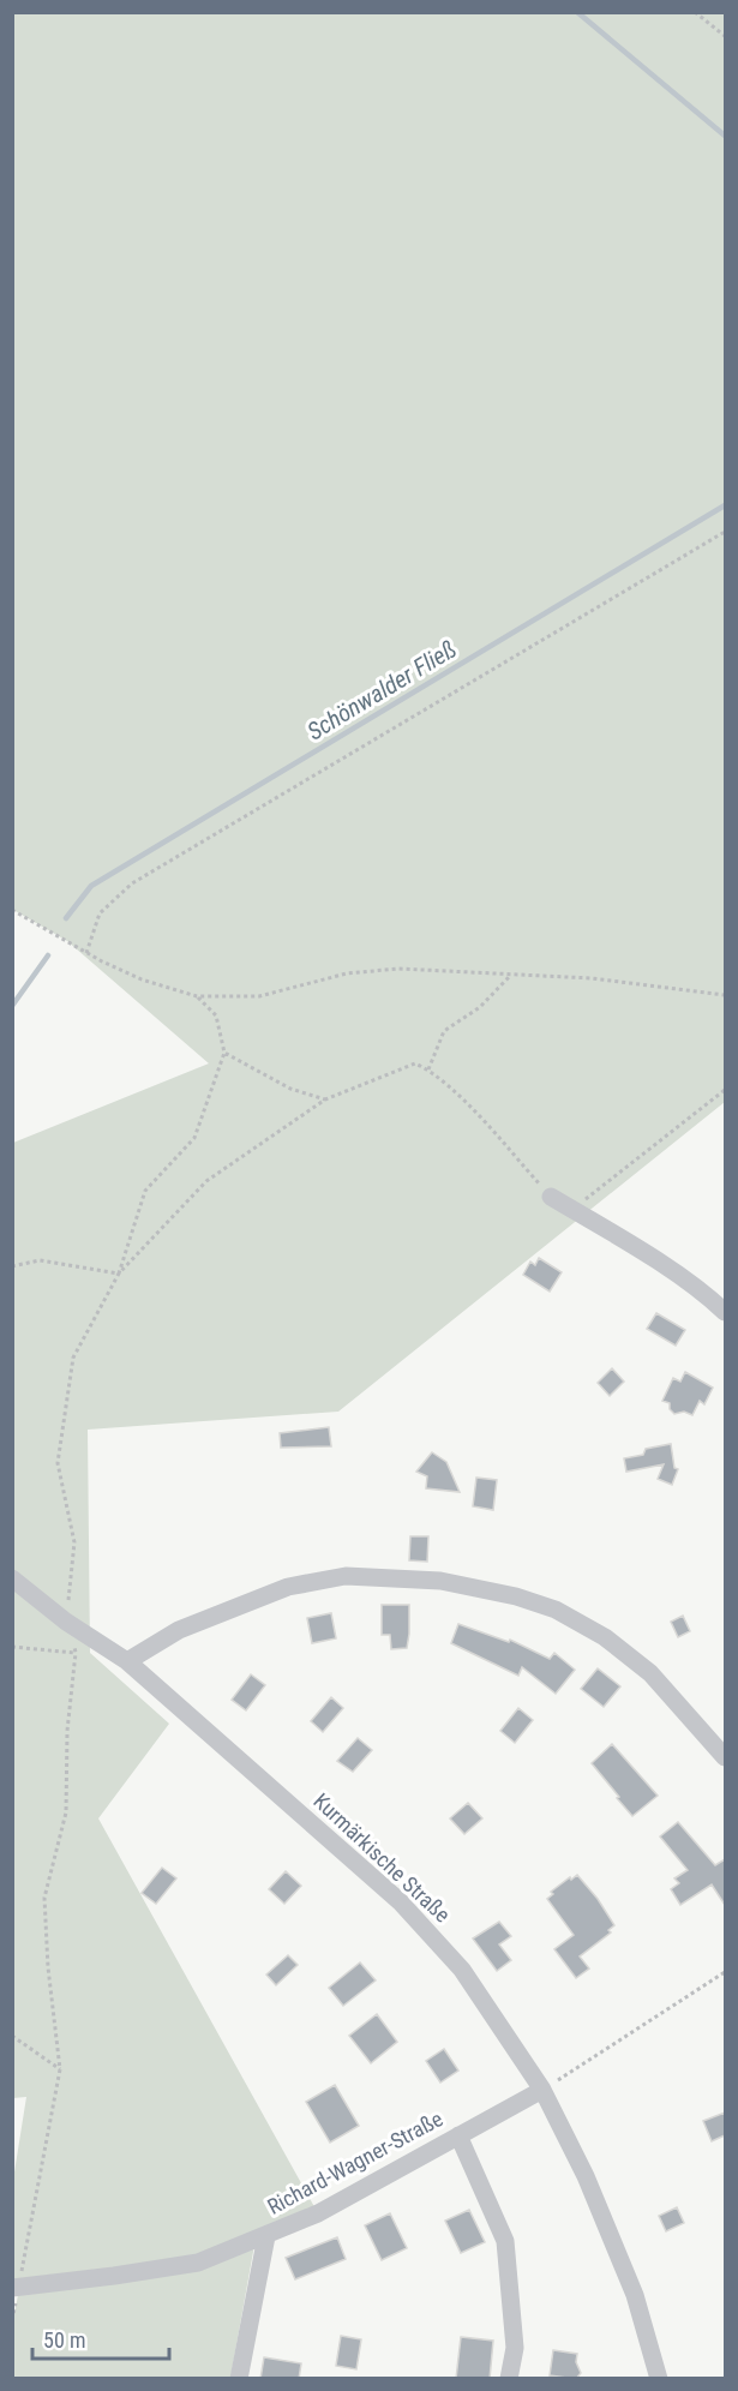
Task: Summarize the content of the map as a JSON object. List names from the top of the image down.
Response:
{
  "streets": {
    "street": ["Kurmärkische Straße", "Richard-Wagner-Straße"]
  },
  "crossings": [
    ["Kurmärkische Straße", "Richard-Wagner-Straße"]
  ],
  "water": ["Schönwalder Fließ"],
  "scale_bar": "50 m"
}
